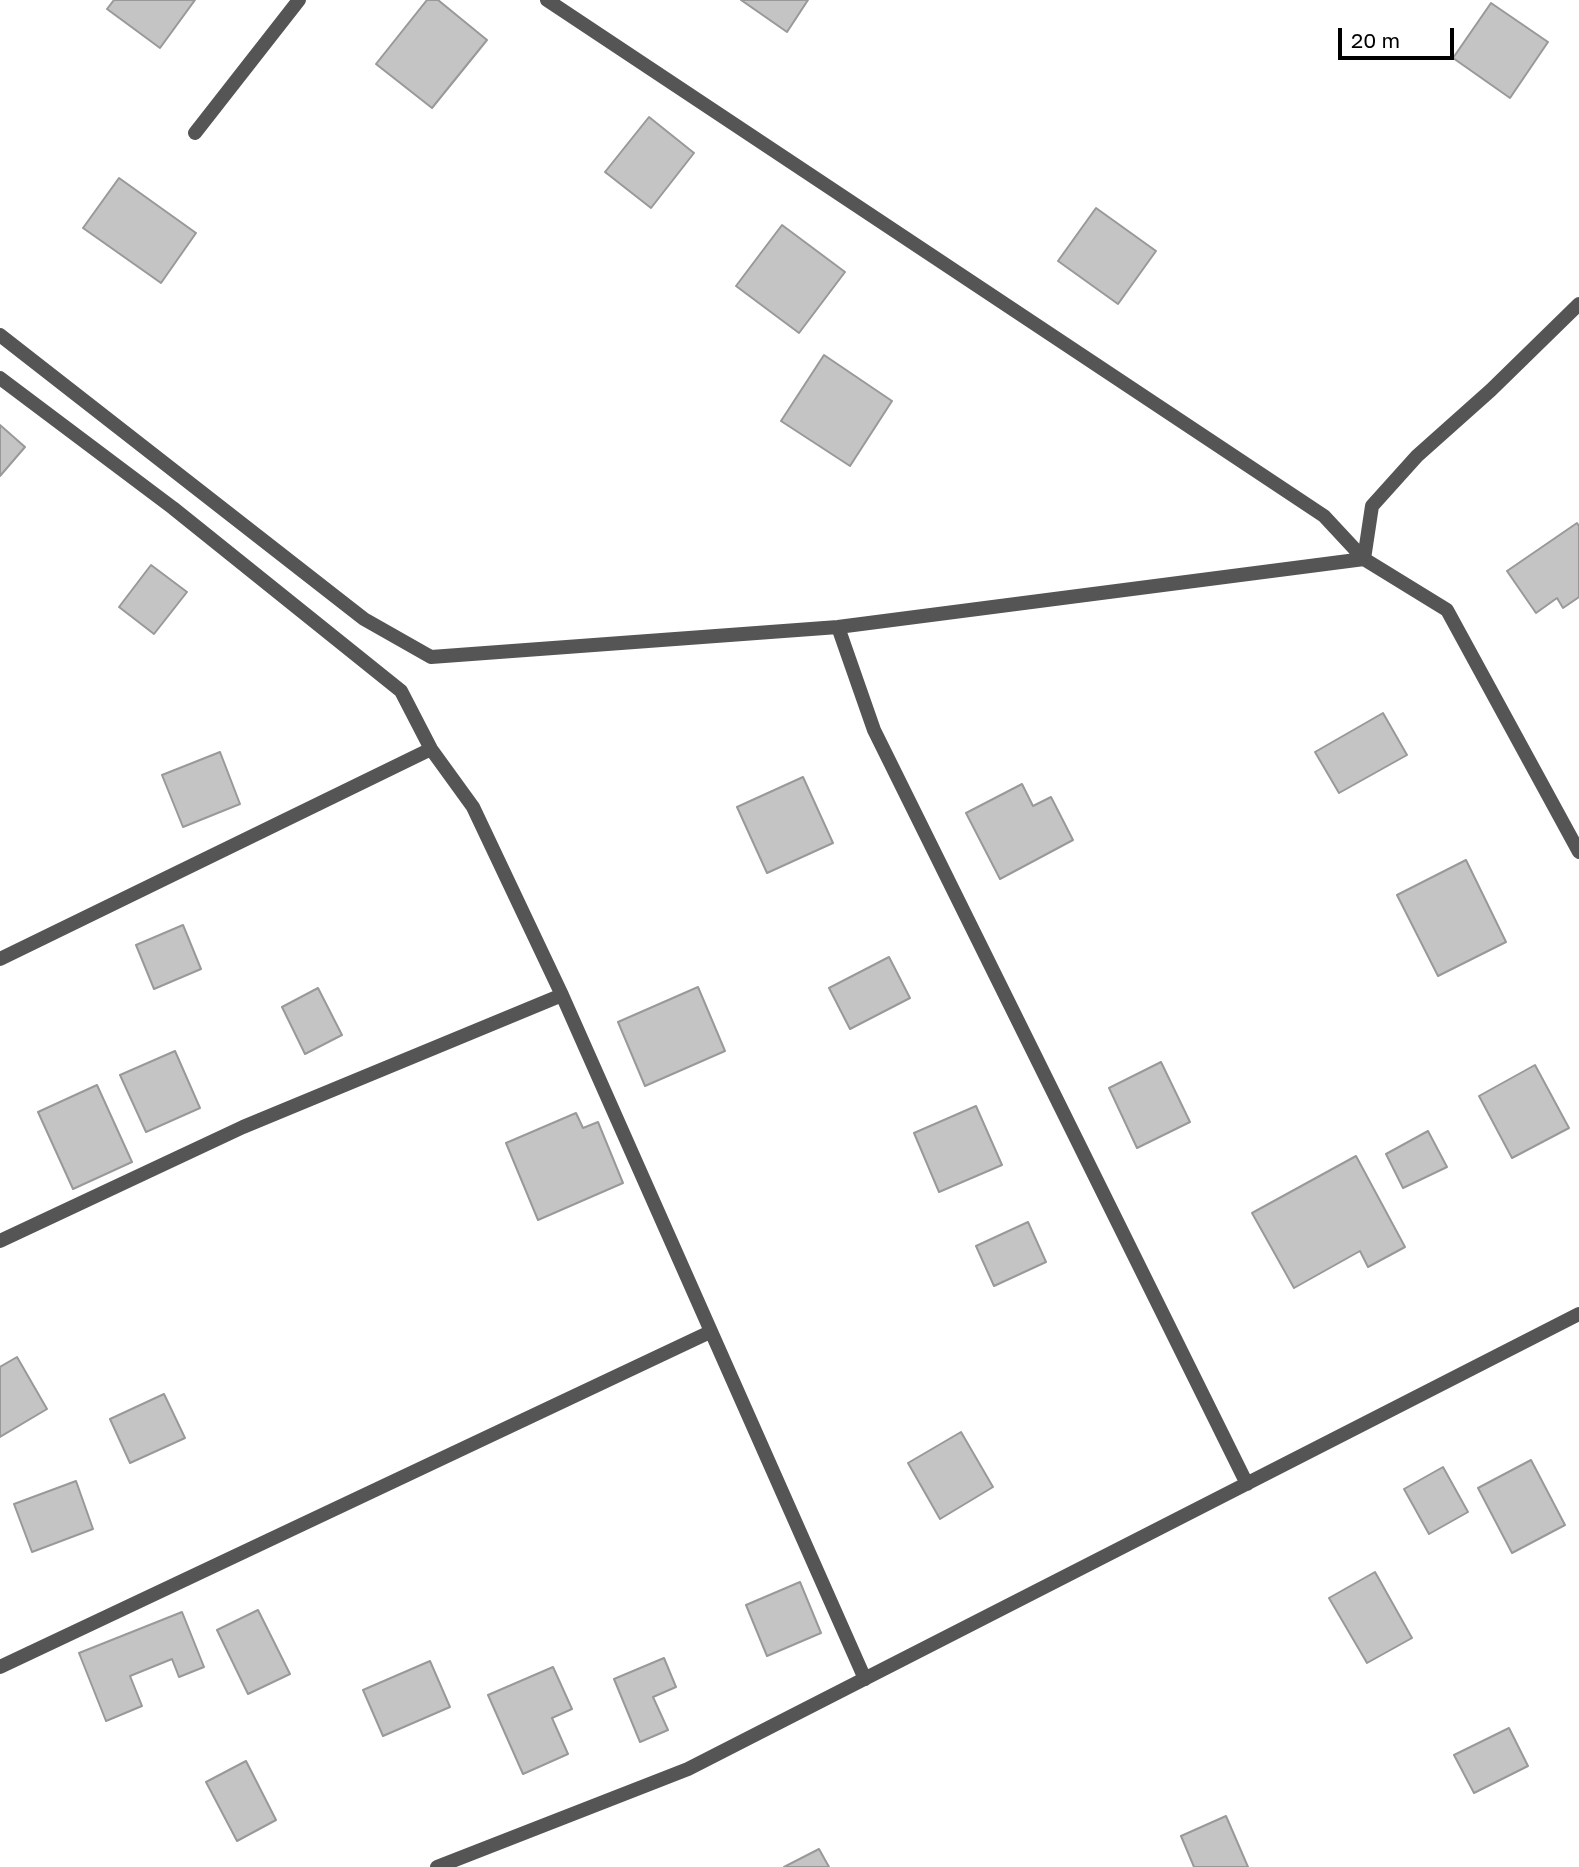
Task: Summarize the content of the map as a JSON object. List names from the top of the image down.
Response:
{
  "scale_bar": "20 m"
}
